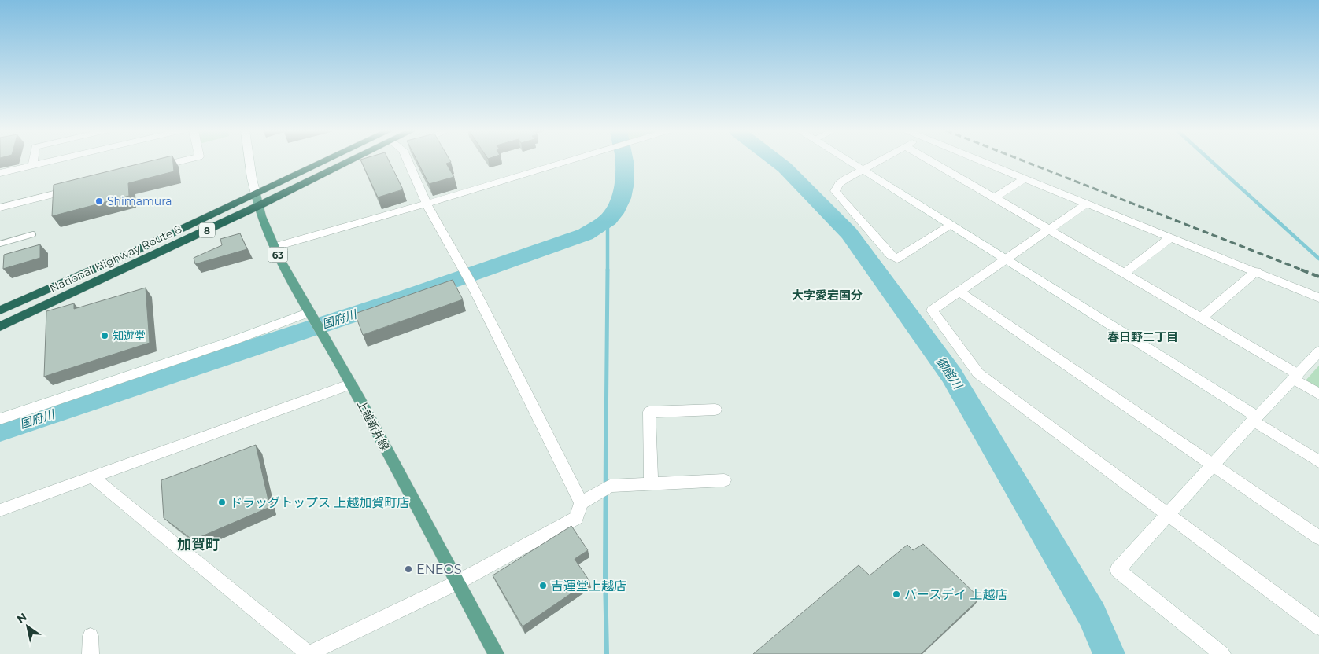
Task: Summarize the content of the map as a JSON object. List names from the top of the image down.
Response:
{
  "streets": {
    "highway": ["8", "National Highway Route 8"],
    "main road": ["63", "上越新井線"]
  },
  "crossings": [
    ["National Highway Route 8", "上越新井線"]
  ],
  "districts": ["大字愛宕国分", "春日野二丁目", "加賀町"],
  "water": ["国府川", "御館川"],
  "places": [
    "Shimamura",
    "知遊堂",
    "ドラッグトップス 上越加賀町店",
    "ENEOS",
    "吉運堂上越店",
    "バースデイ 上越店"
  ],
  "north": "top left"
}
